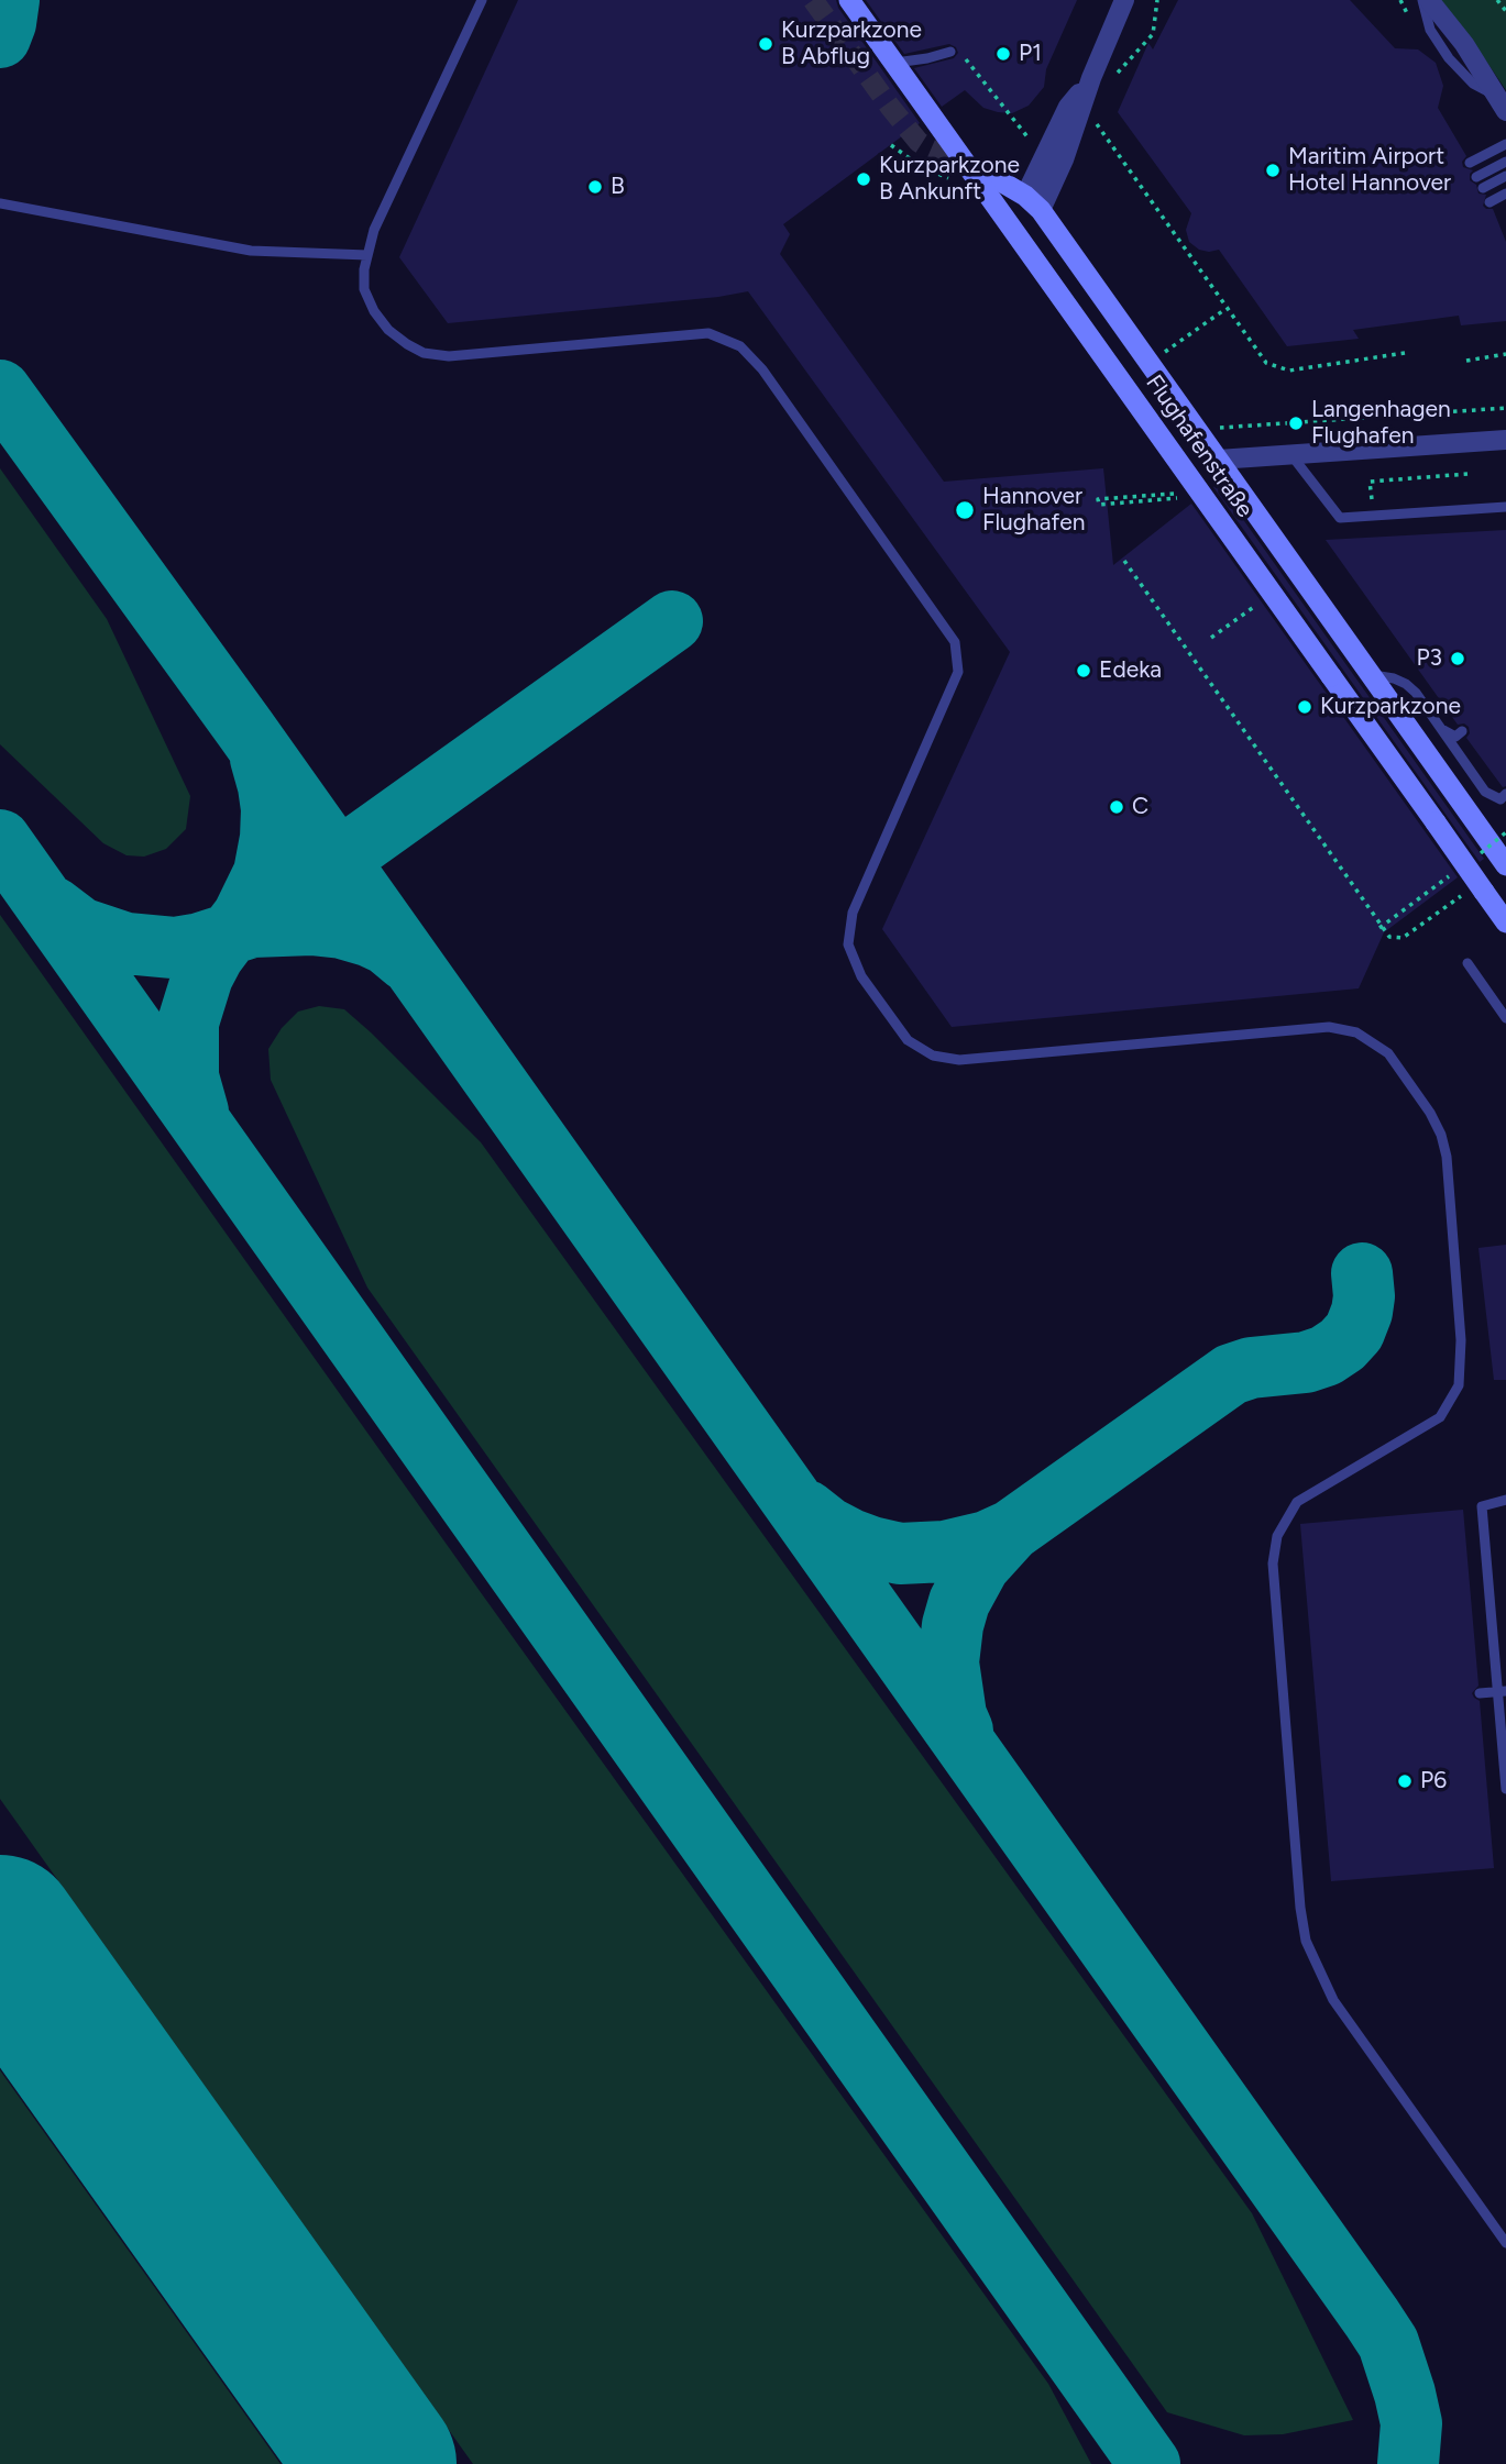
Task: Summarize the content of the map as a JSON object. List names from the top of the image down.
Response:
{
  "streets": {
    "main road": ["Flughafenstraße"]
  },
  "places": [
    "Kurzparkzone B Abflug",
    "P1",
    "Maritim Airport Hotel Hannover",
    "Kurzparkzone B Ankunft",
    "B",
    "Langenhagen Flughafen",
    "Hannover Flughafen",
    "P3",
    "Edeka",
    "Kurzparkzone",
    "C",
    "P6"
  ]
}
